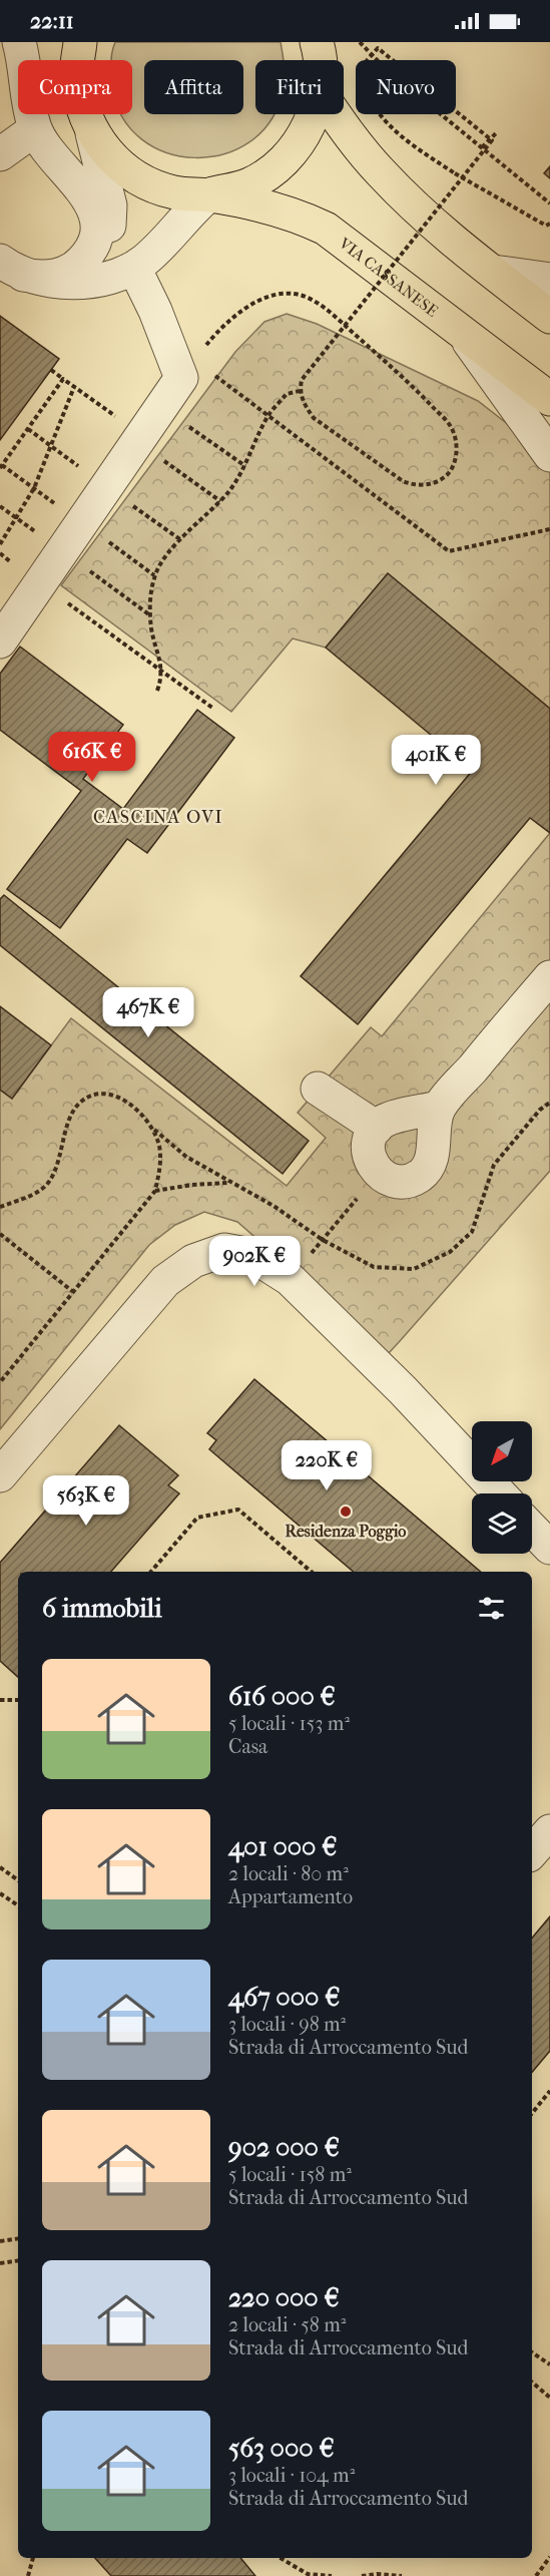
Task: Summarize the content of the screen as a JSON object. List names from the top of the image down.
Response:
{
  "streets": {
    "main road": ["VIA CASSANESE"]
  },
  "districts": ["CASCINA OVI"],
  "places": ["Residenza Poggio"],
  "north": "bottom left",
  "page": {
    "status": "22:11",
    "chip": [
      "Compra",
      "Affitta",
      "Filtri",
      "Nuovo"
    ],
    "price": [
      "616K €",
      "401K €",
      "467K €",
      "902K €",
      "220K €",
      "563K €"
    ],
    "heading": "6 immobili",
    "list": [
      {
        "name": "616 000 €",
        "note": "5 locali · 153 m² · Casa"
      },
      {
        "name": "401 000 €",
        "note": "2 locali · 80 m² · Appartamento"
      },
      {
        "name": "467 000 €",
        "note": "3 locali · 98 m² · Strada di Arroccamento Sud"
      },
      {
        "name": "902 000 €",
        "note": "5 locali · 158 m² · Strada di Arroccamento Sud"
      },
      {
        "name": "220 000 €",
        "note": "2 locali · 58 m² · Strada di Arroccamento Sud"
      },
      {
        "name": "563 000 €",
        "note": "3 locali · 104 m² · Strada di Arroccamento Sud"
      }
    ]
  }
}
